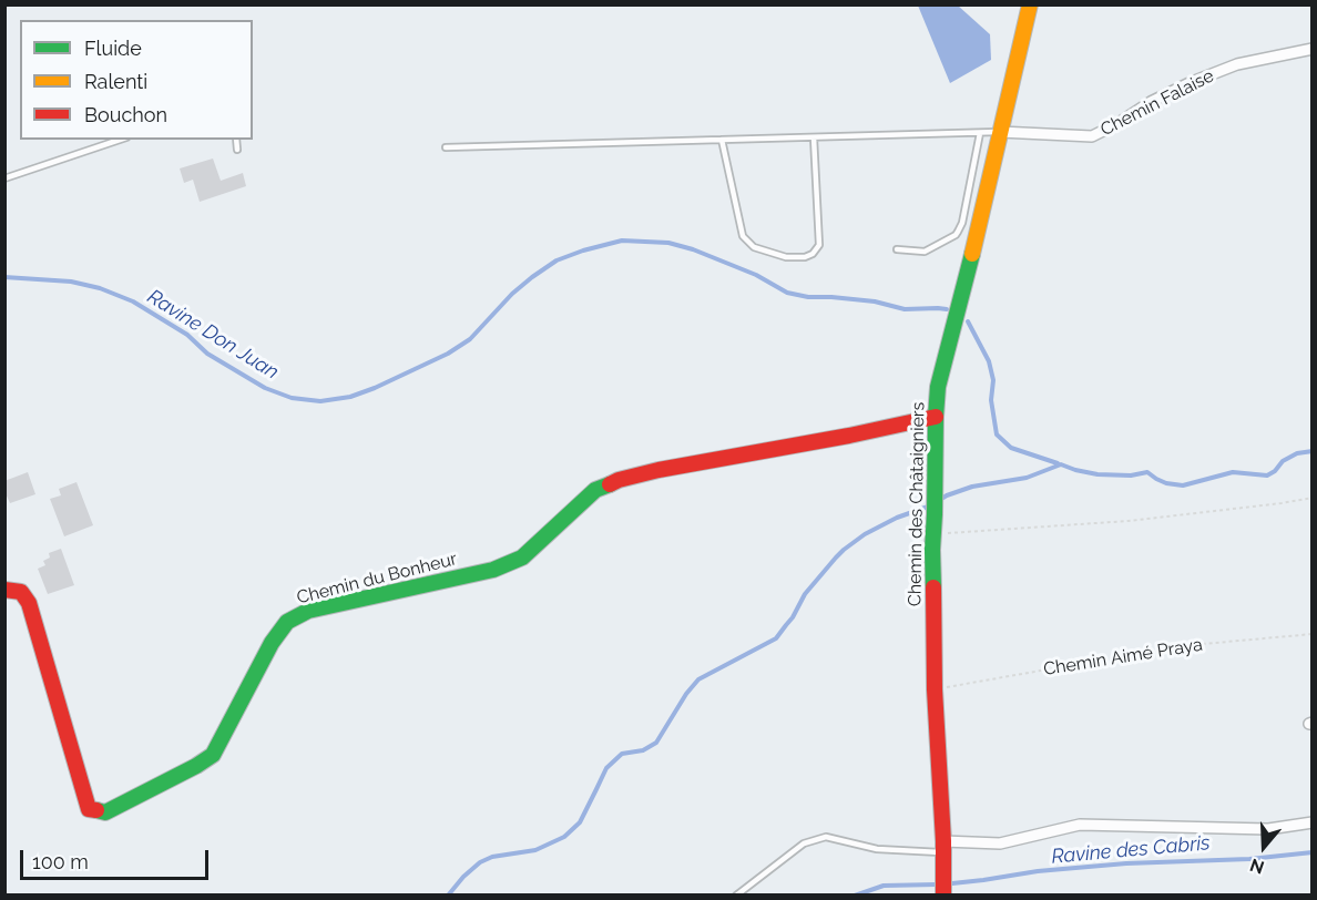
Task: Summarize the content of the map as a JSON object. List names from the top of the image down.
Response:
{
  "streets": {
    "street": ["Chemin Falaise", "Chemin des Châtaigniers", "Chemin du Bonheur"],
    "path": ["Chemin Aimé Praya"]
  },
  "crossings": [
    ["Chemin Falaise", "Chemin des Châtaigniers"],
    ["Chemin des Châtaigniers", "Chemin du Bonheur"],
    ["Chemin des Châtaigniers", "Chemin Aimé Praya"]
  ],
  "water": ["Ravine Don Juan", "Ravine des Cabris"],
  "legend": ["Fluide", "Ralenti", "Bouchon"],
  "scale_bar": "100 m",
  "north": "bottom"
}
